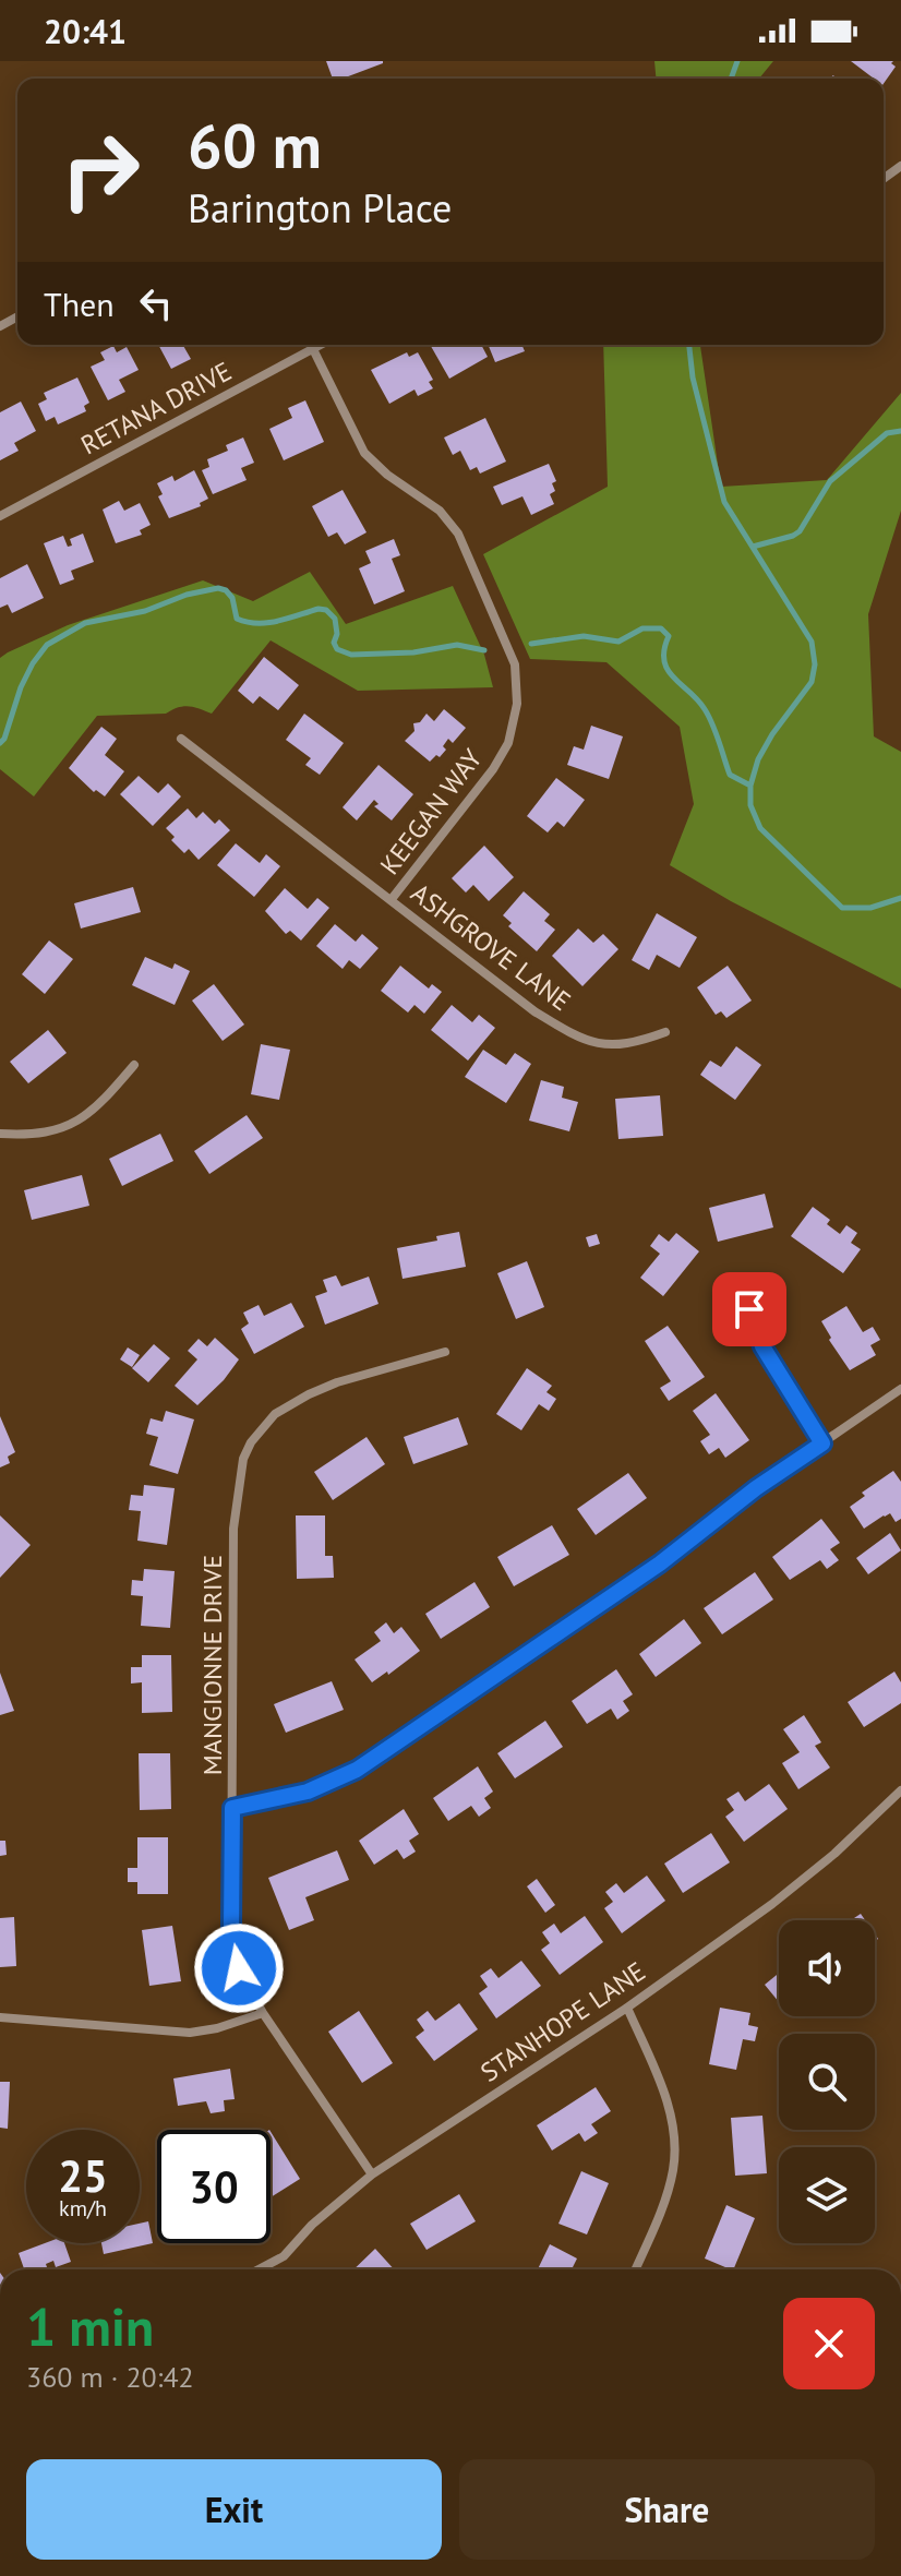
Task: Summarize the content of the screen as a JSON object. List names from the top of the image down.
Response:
{
  "streets": {
    "street": [
      "RETANA DRIVE",
      "KEEGAN WAY",
      "ASHGROVE LANE",
      "MANGIONNE DRIVE",
      "STANHOPE LANE"
    ]
  },
  "crossings": [
    ["RETANA DRIVE", "KEEGAN WAY"],
    ["KEEGAN WAY", "ASHGROVE LANE"],
    ["MANGIONNE DRIVE", "STANHOPE LANE"]
  ],
  "page": {
    "status": "20:41",
    "turn": ["60 m", "Barington Place"],
    "then": "Then",
    "speed": "25 km/h",
    "limit": "30",
    "heading": ["1 min", "360 m · 20:42"],
    "buttons": ["Exit", "Share"]
  }
}
